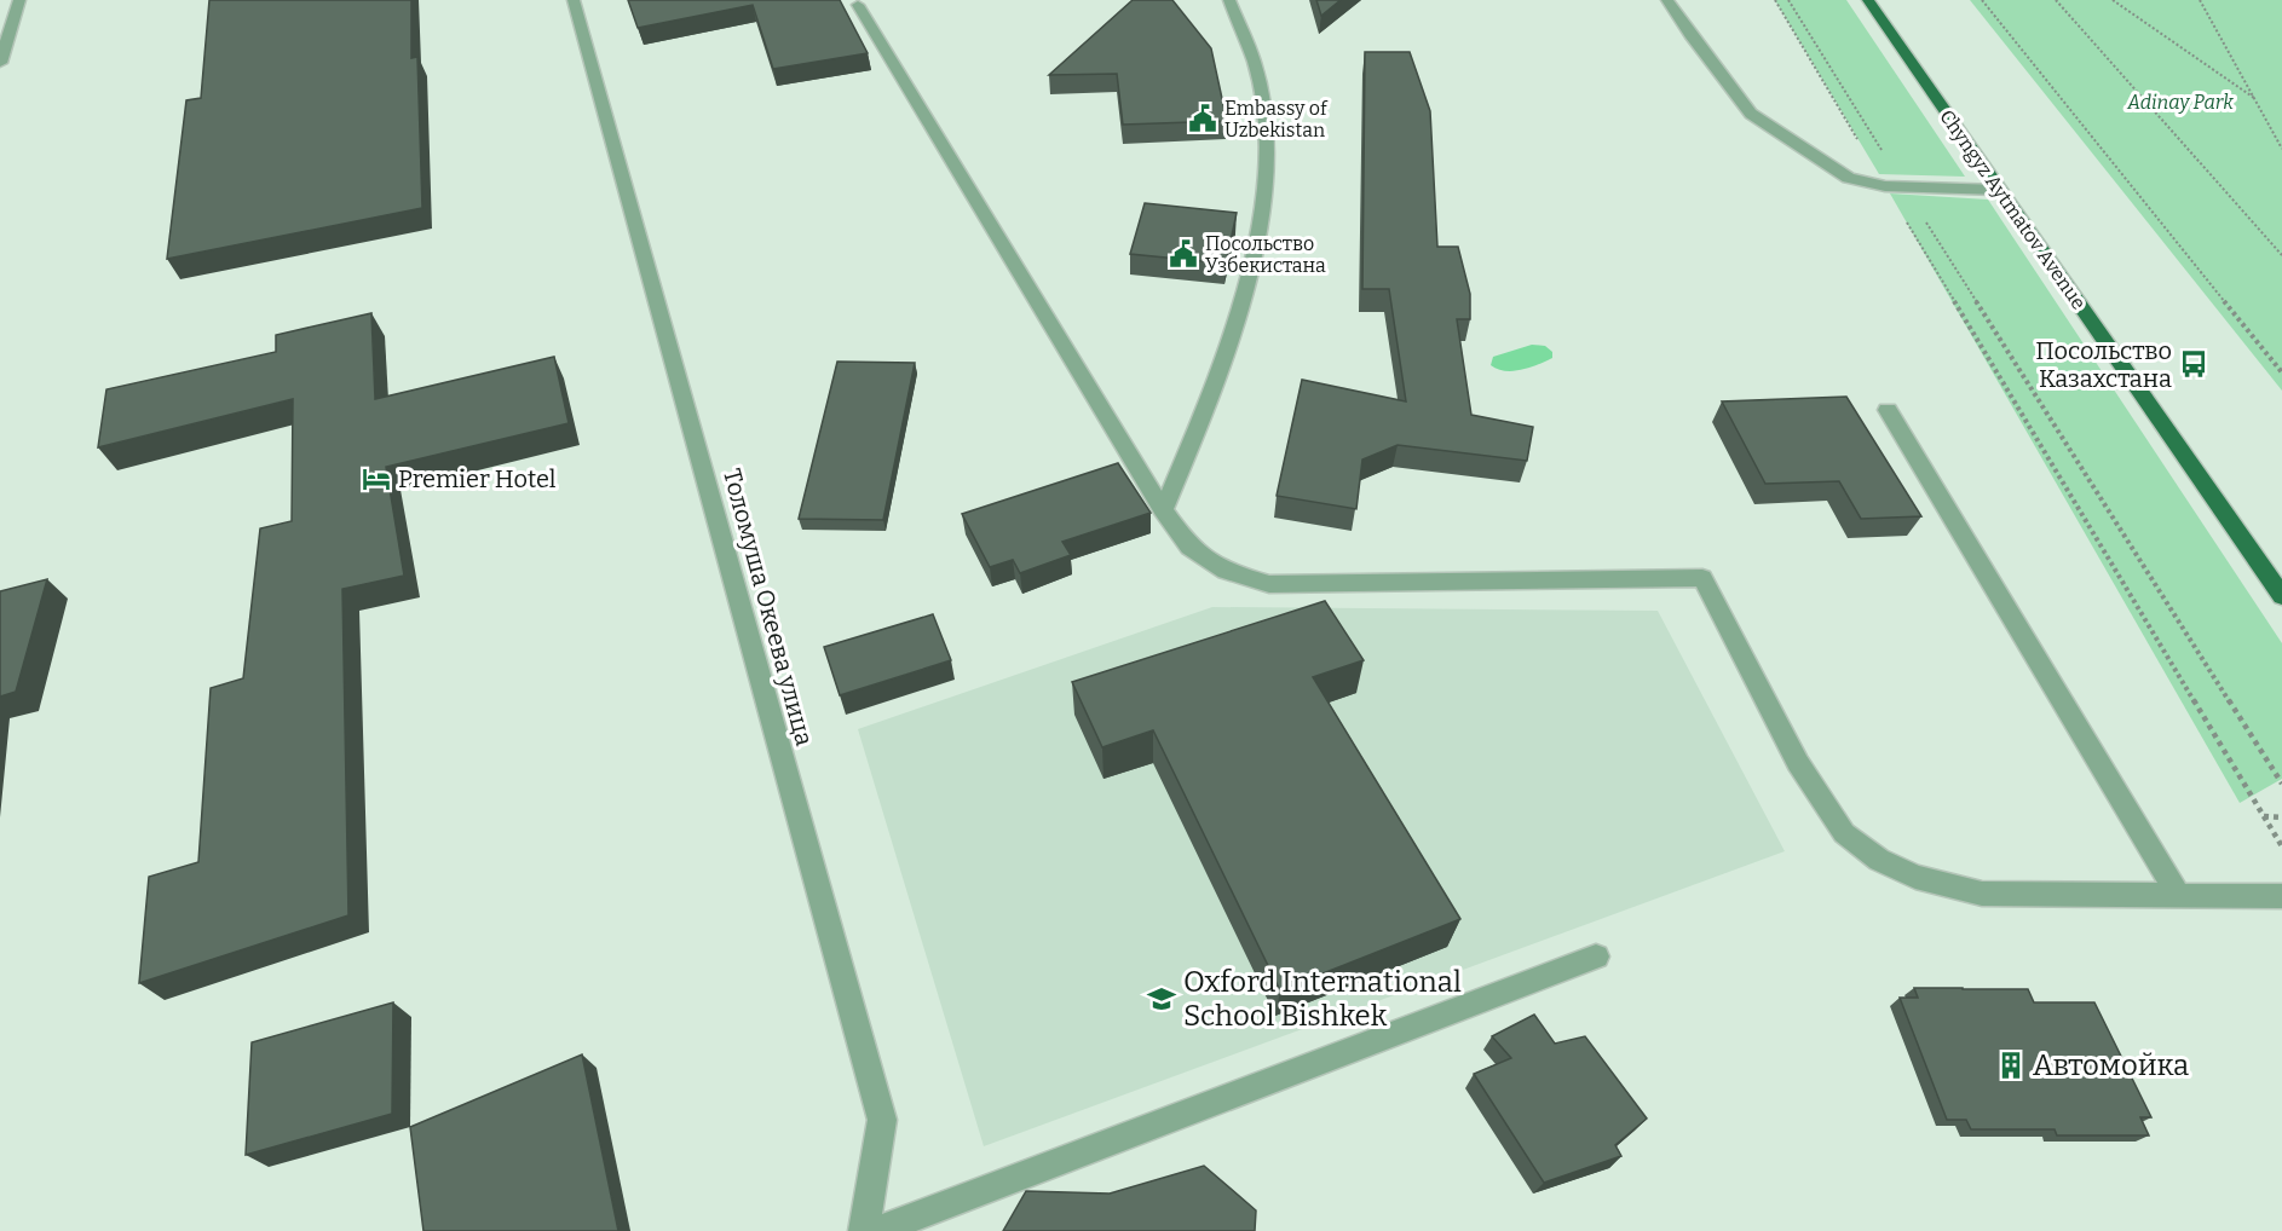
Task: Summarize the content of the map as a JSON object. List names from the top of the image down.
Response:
{
  "streets": {
    "main road": ["Chyngyz Aytmatov Avenue"],
    "street": ["Толомуша Океева улица"]
  },
  "parks": ["Adinay Park"],
  "places": {
    "public building": ["Embassy of Uzbekistan", "Посольство Узбекистана"],
    "bus stop": ["Посольство Казахстана"],
    "hotel": ["Premier Hotel"],
    "school or university": ["Oxford International School Bishkek"],
    "building": ["Автомойка"]
  }
}
